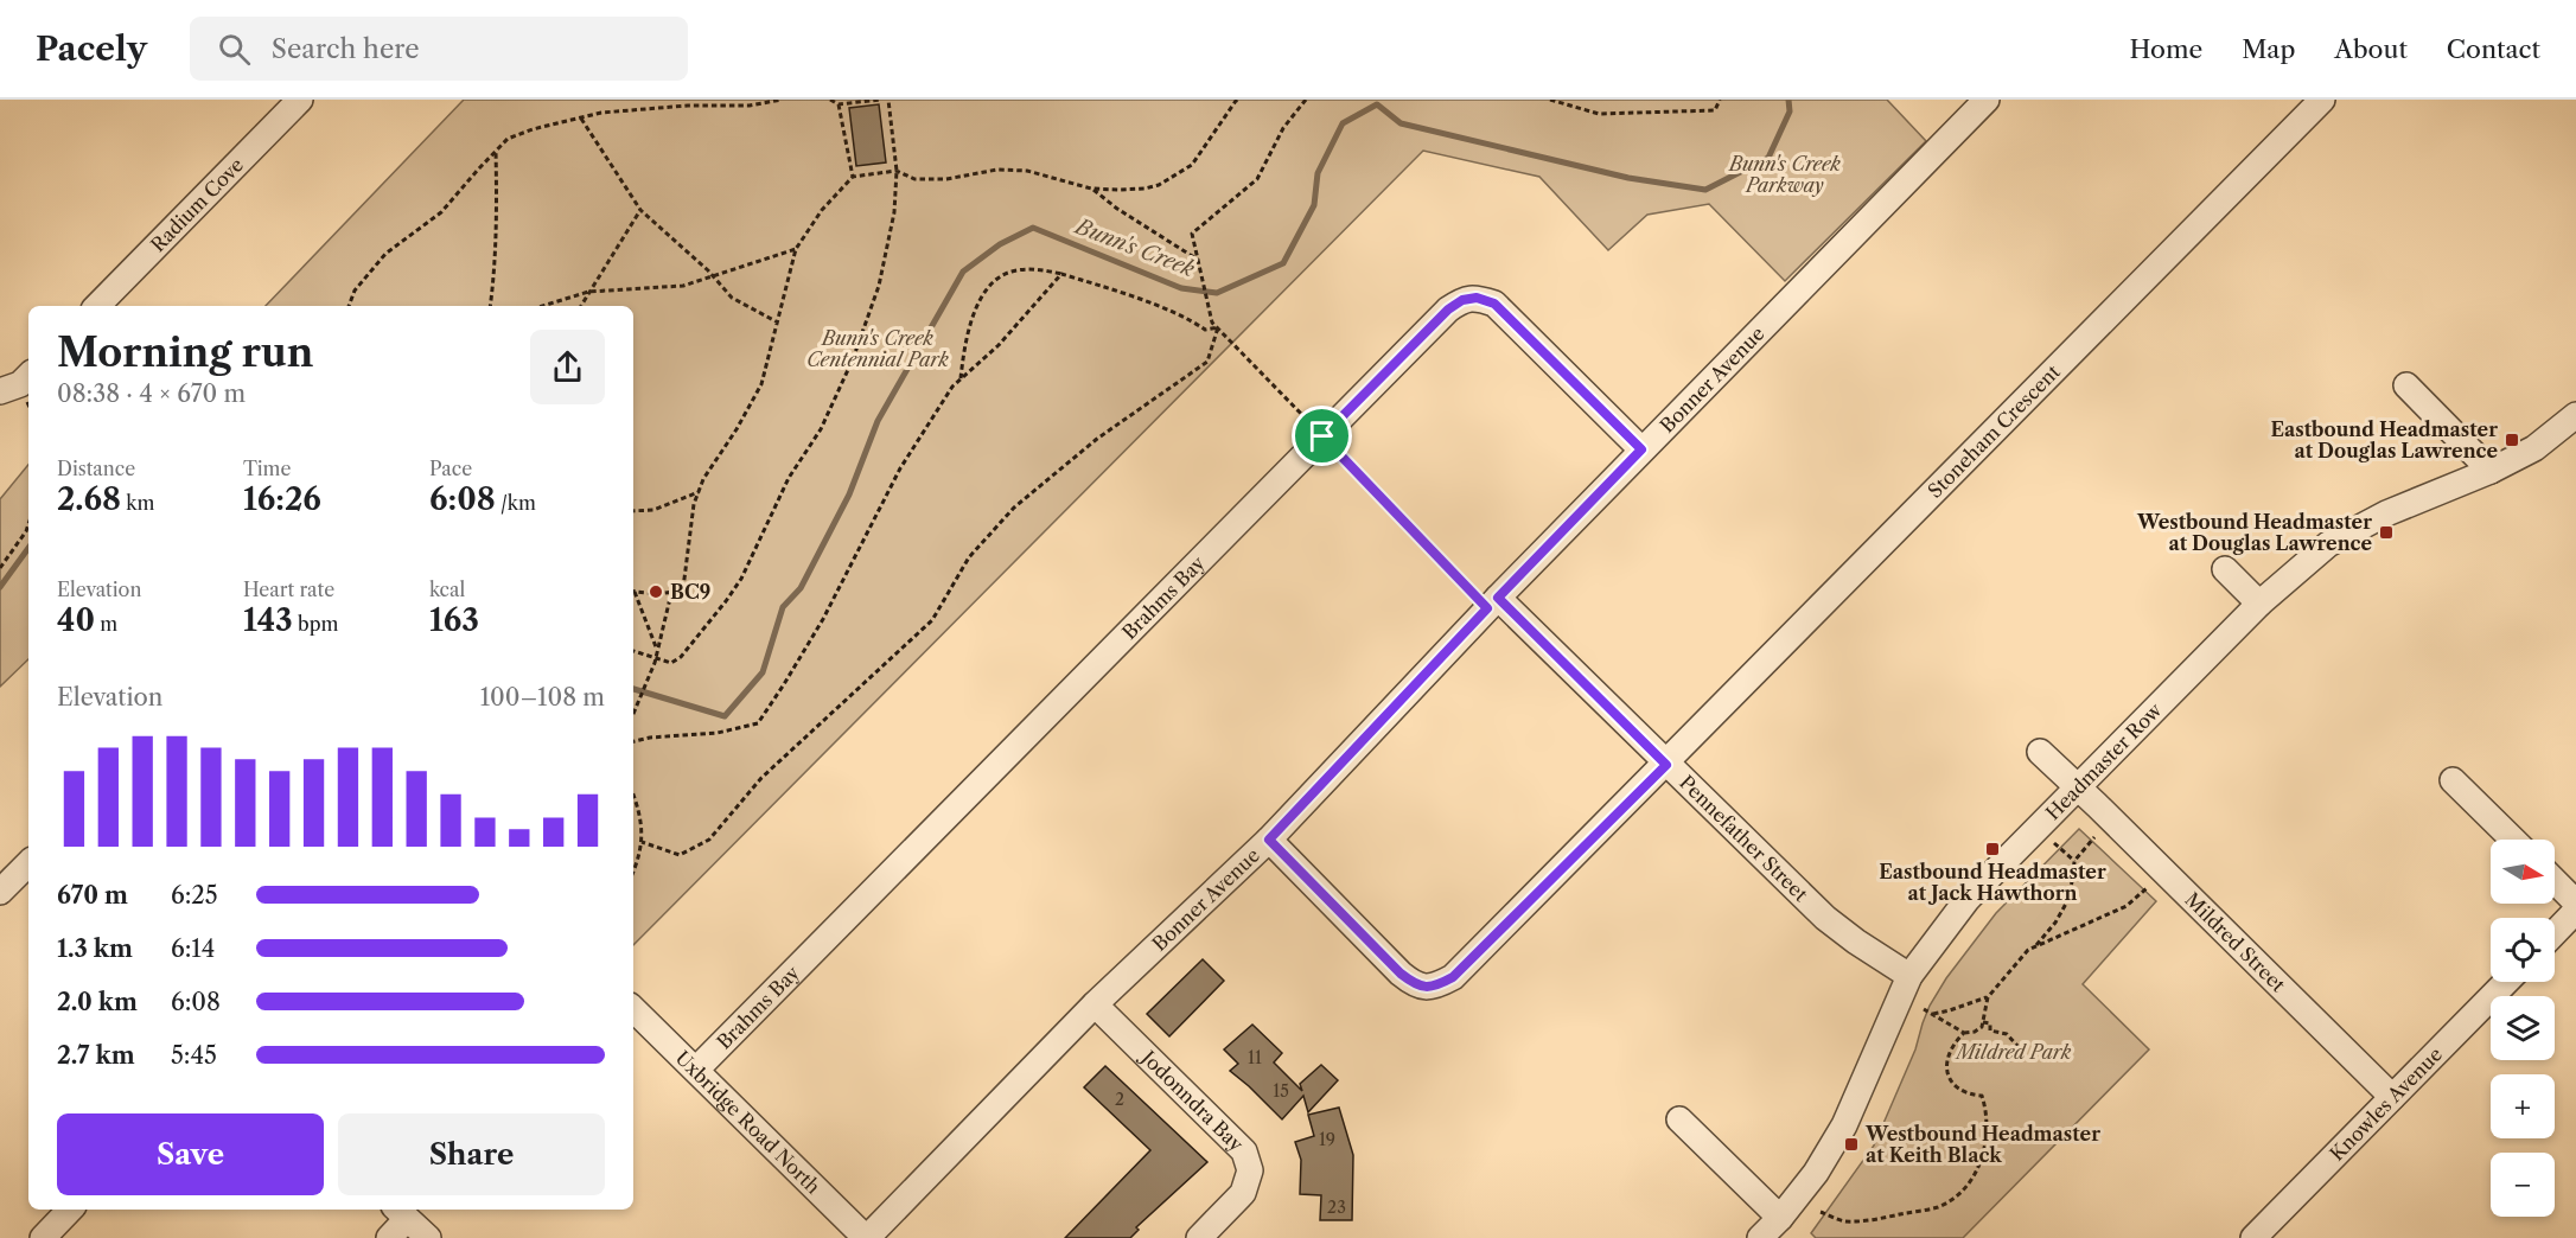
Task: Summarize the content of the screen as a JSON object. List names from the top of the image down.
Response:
{
  "streets": {
    "street": [
      "Radium Cove",
      "Bonner Avenue",
      "Stoneham Crescent",
      "Brahms Bay",
      "Headmaster Row",
      "Pennefather Street",
      "Mildred Street",
      "Jodonndra Bay",
      "Knowles Avenue",
      "Uxbridge Road North"
    ]
  },
  "crossings": [
    ["Bonner Avenue", "Stoneham Crescent"],
    ["Bonner Avenue", "Brahms Bay"],
    ["Bonner Avenue", "Pennefather Street"],
    ["Bonner Avenue", "Jodonndra Bay"],
    ["Bonner Avenue", "Uxbridge Road North"],
    ["Stoneham Crescent", "Pennefather Street"],
    ["Brahms Bay", "Uxbridge Road North"],
    ["Headmaster Row", "Pennefather Street"],
    ["Headmaster Row", "Mildred Street"],
    ["Mildred Street", "Knowles Avenue"]
  ],
  "water": ["Bunn's Creek"],
  "parks": ["Bunn's Creek Parkway", "Bunn's Creek Centennial Park", "Mildred Park"],
  "places": {
    "transit": [
      "Eastbound Headmaster at Douglas Lawrence",
      "Westbound Headmaster at Douglas Lawrence",
      "Eastbound Headmaster at Jack Hawthorn",
      "Westbound Headmaster at Keith Black"
    ],
    "other": ["BC9"]
  },
  "house_numbers": [
    "11",
    "15",
    "2",
    "19",
    "23"
  ],
  "north": "right",
  "page": {
    "header": "Pacely",
    "search": "Search here",
    "nav": [
      "Home",
      "Map",
      "About",
      "Contact"
    ],
    "heading": ["Morning run", "08:38 · 4 × 670 m"],
    "stats": [
      ["Distance", "2.68 km"],
      ["Time", "16:26"],
      ["Pace", "6:08 /km"],
      ["Elevation", "40 m"],
      ["Heart rate", "143 bpm"],
      ["kcal", "163"]
    ],
    "chart": ["Elevation", "100–108 m"],
    "map_buttons": ["+", "−"],
    "list": [
      {
        "name": "670 m",
        "note": "6:25"
      },
      {
        "name": "1.3 km",
        "note": "6:14"
      },
      {
        "name": "2.0 km",
        "note": "6:08"
      },
      {
        "name": "2.7 km",
        "note": "5:45"
      }
    ],
    "buttons": ["Save", "Share"]
  }
}
